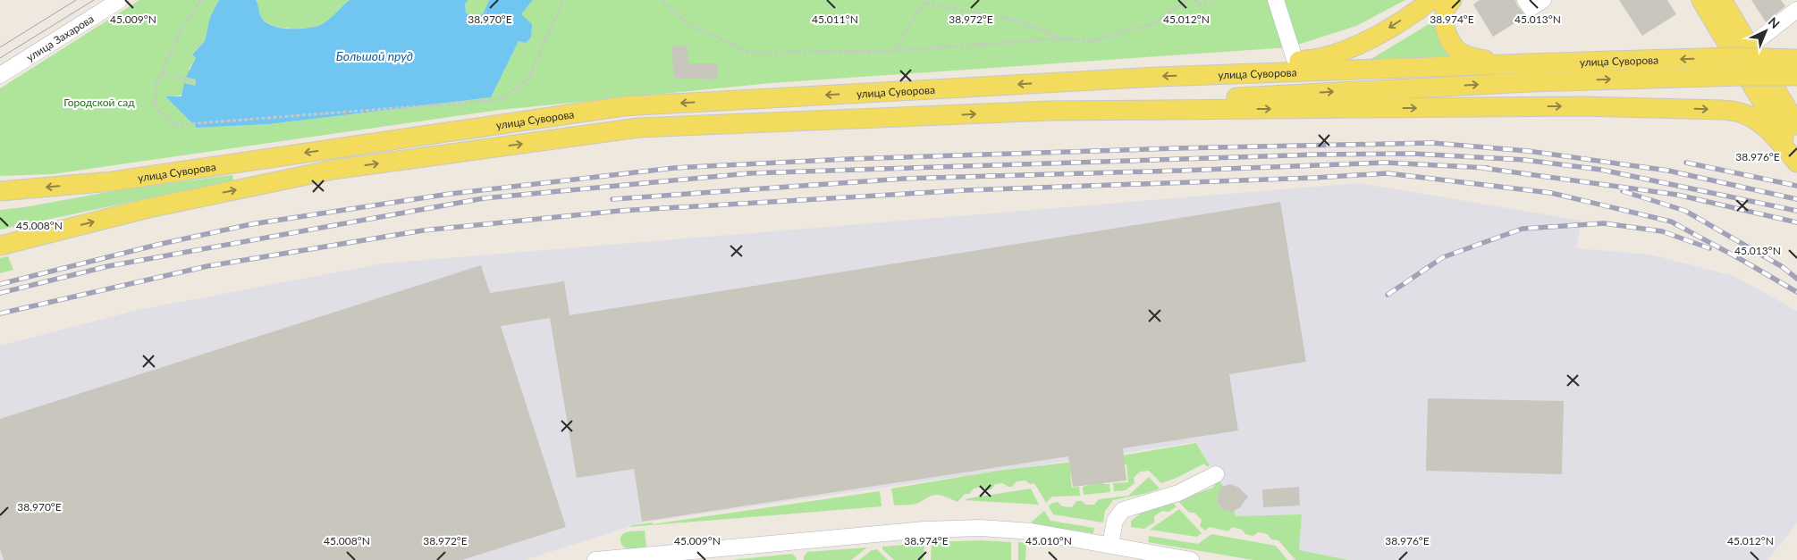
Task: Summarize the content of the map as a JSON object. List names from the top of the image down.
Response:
{
  "streets": {
    "main road": ["улица Суворова"],
    "street": ["улица Захарова"]
  },
  "water": ["Большой пруд"],
  "parks": ["Городской сад"],
  "north": "top right",
  "coordinates": [
    "45.013°N",
    "45.009°N",
    "45.011°N",
    "45.012°N",
    "38.970°E",
    "38.972°E",
    "38.974°E",
    "38.976°E",
    "45.008°N",
    "45.010°N"
  ]
}
